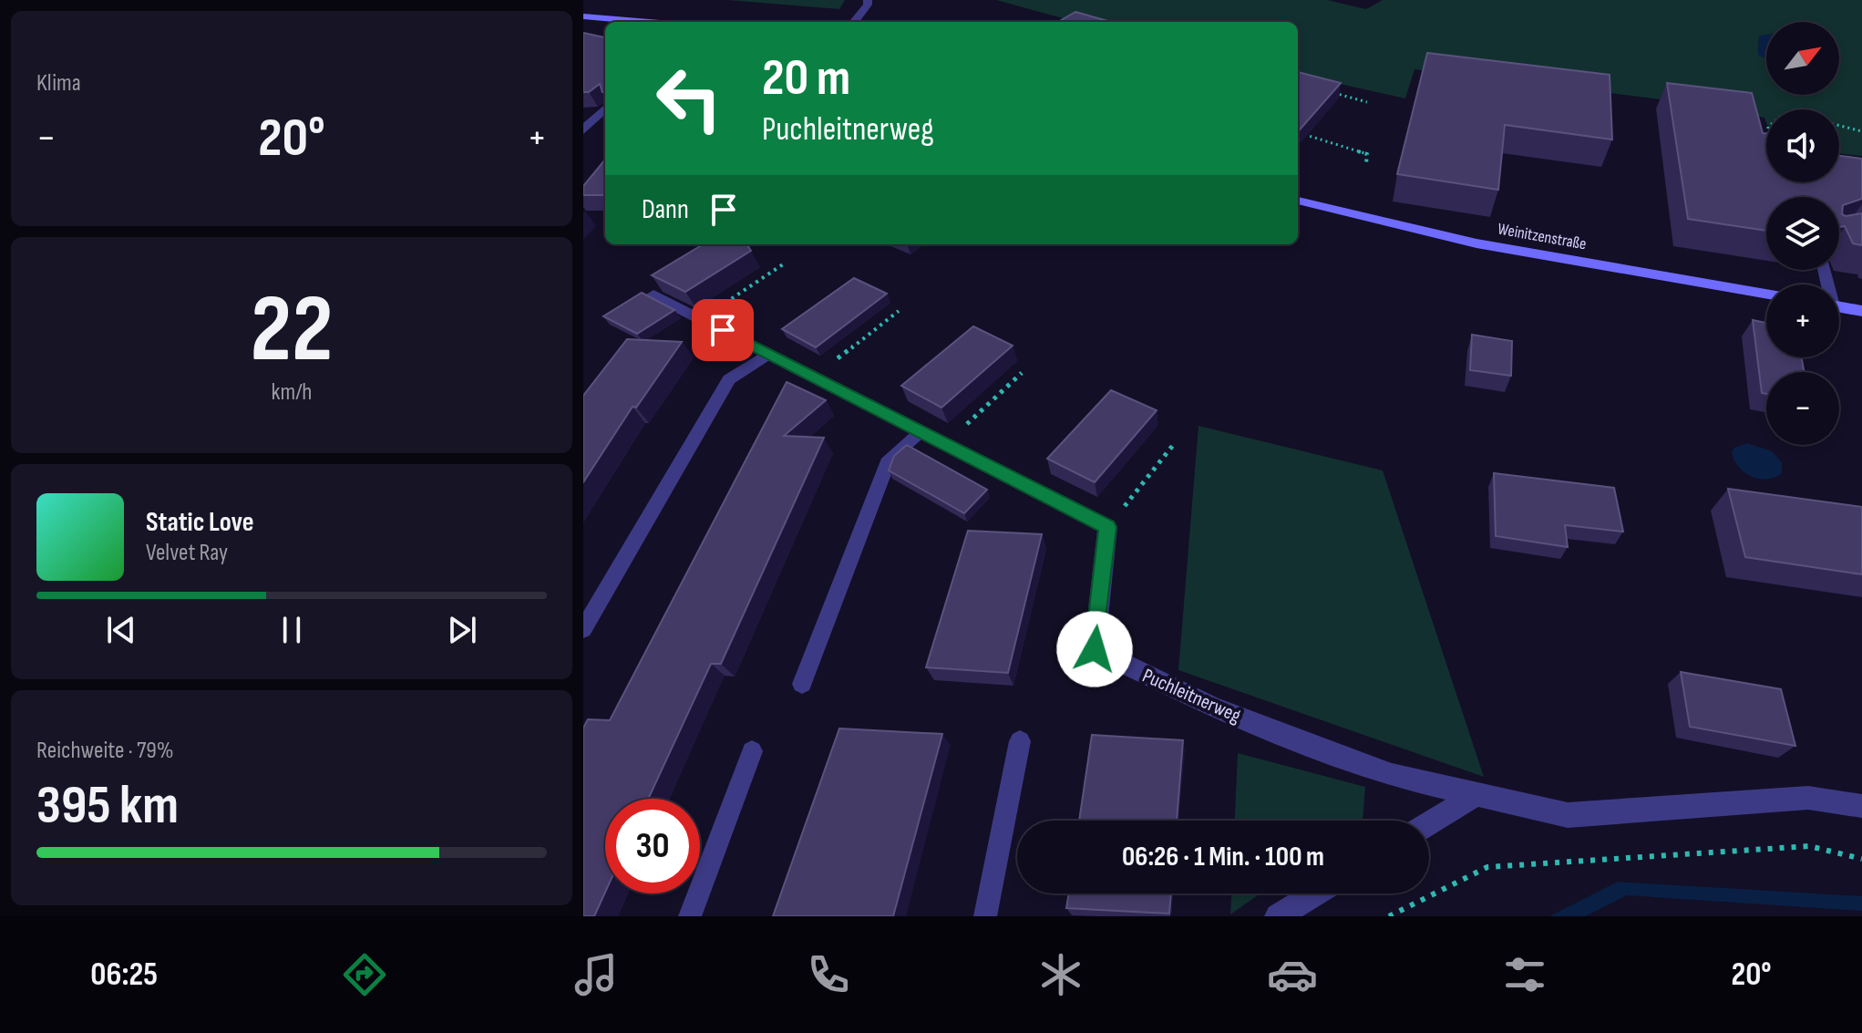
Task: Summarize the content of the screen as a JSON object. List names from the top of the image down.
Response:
{
  "streets": {
    "main road": ["Weinitzenstraße"],
    "street": ["Puchleitnerweg"]
  },
  "north": "top right",
  "page": {
    "tile": [
      "Klima",
      ["22", "km/h"],
      ["Reichweite · 79%", "395 km"]
    ],
    "map_buttons": ["+", "−"],
    "turn": ["20 m", "Puchleitnerweg"],
    "heat": ["−", "20°", "+"],
    "then": "Dann",
    "song": ["Static Love", "Velvet Ray"],
    "limit": "30",
    "trip": "06:26 · 1 Min. · 100 m",
    "tabs": ["06:25", "20°"]
  }
}
